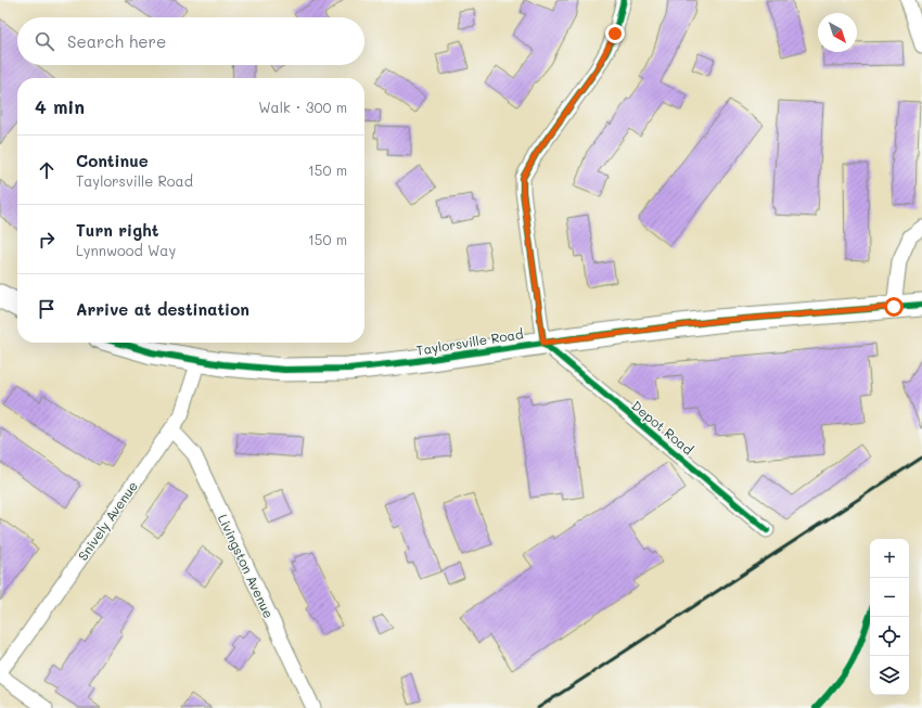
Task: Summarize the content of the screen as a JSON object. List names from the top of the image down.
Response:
{
  "streets": {
    "main road": ["Taylorsville Road"],
    "street": ["Depot Road", "Snively Avenue", "Livingston Avenue"]
  },
  "crossings": [
    ["Taylorsville Road", "Depot Road"],
    ["Taylorsville Road", "Snively Avenue"],
    ["Snively Avenue", "Livingston Avenue"]
  ],
  "north": "bottom right",
  "page": {
    "search": "Search here",
    "heading": ["4 min", "Walk · 300 m"],
    "list": [
      ["Continue", "Taylorsville Road", "150 m"],
      ["Turn right", "Lynnwood Way", "150 m"],
      "Arrive at destination"
    ],
    "map_buttons": ["+", "−"]
  }
}
